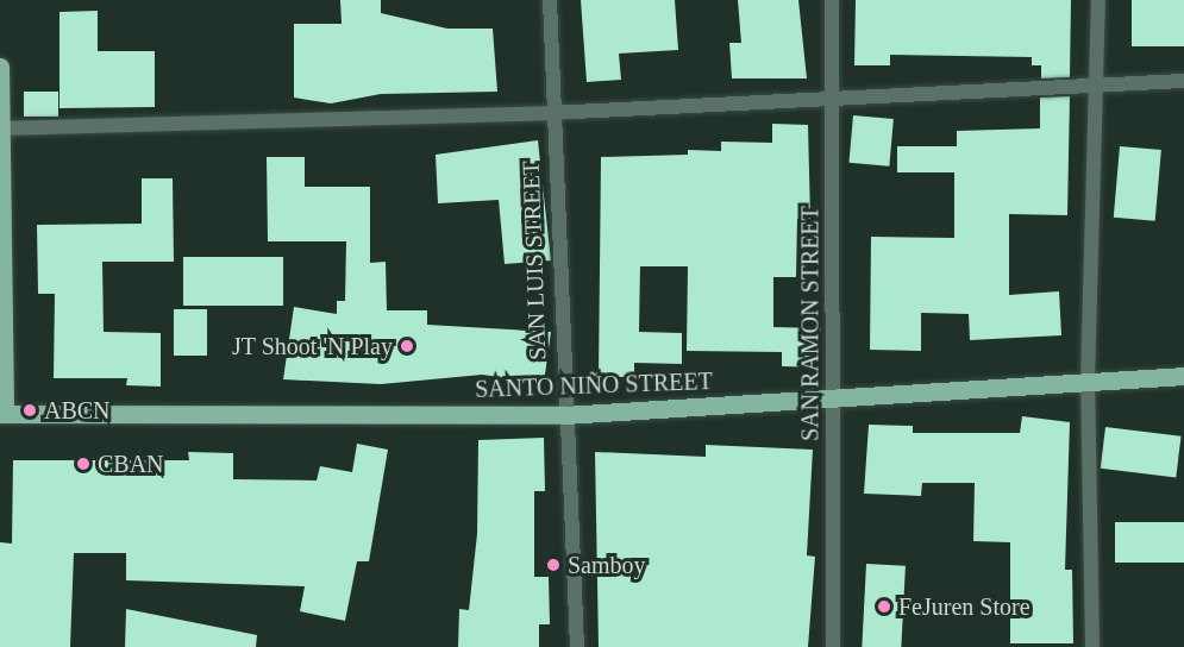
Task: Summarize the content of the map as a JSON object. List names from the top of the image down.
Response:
{
  "streets": {
    "main road": ["SANTO NIÑO STREET"],
    "street": ["SAN LUIS STREET", "SAN RAMON STREET"]
  },
  "crossings": [
    ["SAN LUIS STREET", "SANTO NIÑO STREET"],
    ["SAN RAMON STREET", "SANTO NIÑO STREET"]
  ],
  "places": [
    "JT Shoot 'N Play",
    "ABCN",
    "CBAN",
    "Samboy",
    "FeJuren Store"
  ]
}
